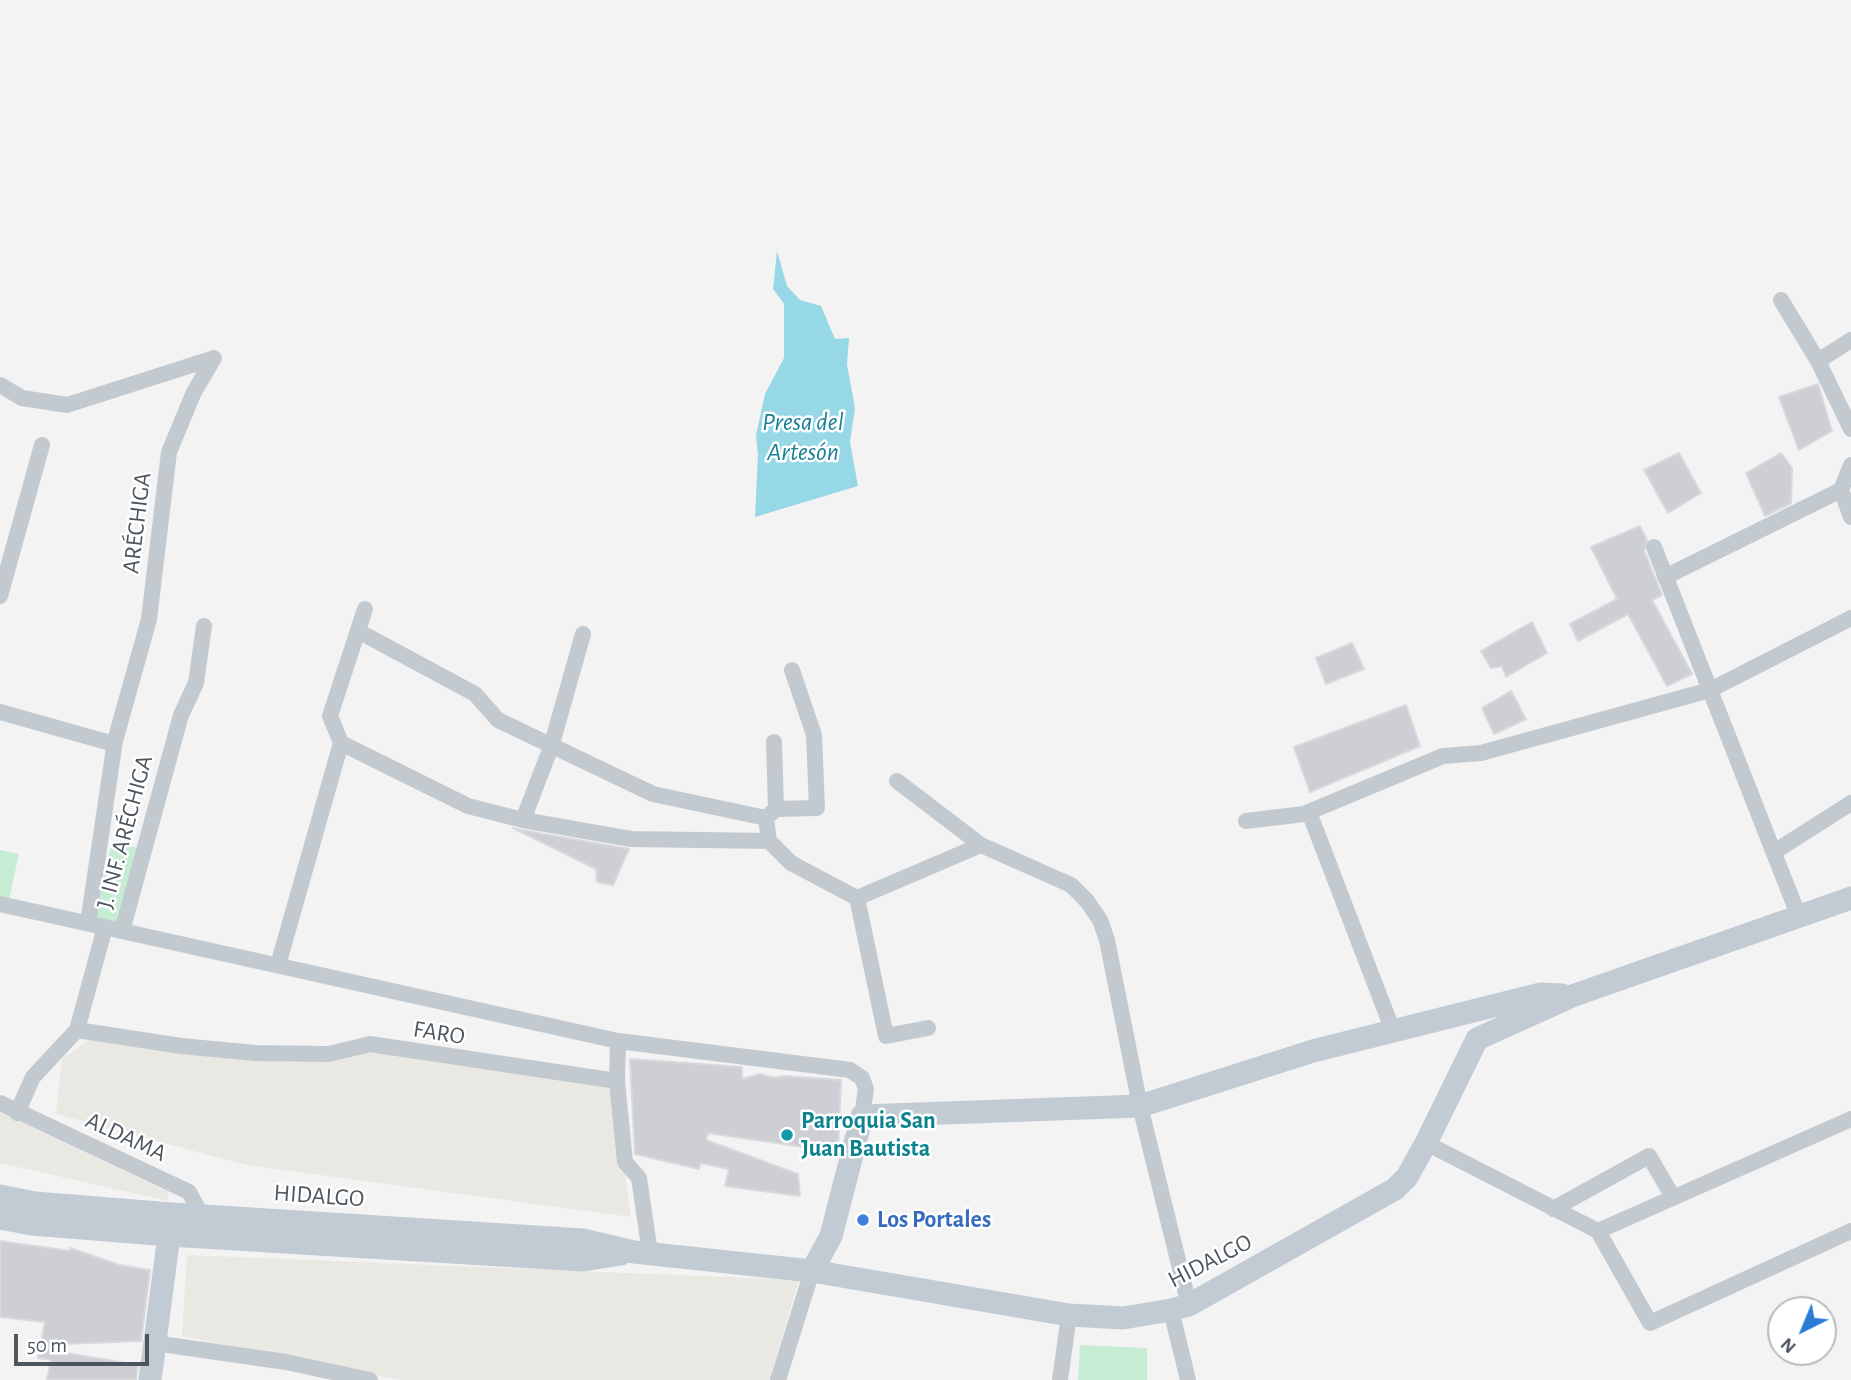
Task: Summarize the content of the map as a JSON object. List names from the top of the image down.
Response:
{
  "streets": {
    "main road": ["HIDALGO"],
    "street": [
      "ARÉCHIGA",
      "J. INF. ARÉCHIGA",
      "FARO",
      "ALDAMA"
    ]
  },
  "crossings": [
    ["ARÉCHIGA", "J. INF. ARÉCHIGA"],
    ["ALDAMA", "HIDALGO"]
  ],
  "water": ["Presa del Artesón"],
  "places": ["Parroquia San Juan Bautista", "Los Portales"],
  "scale_bar": "50 m",
  "north": "bottom left"
}
